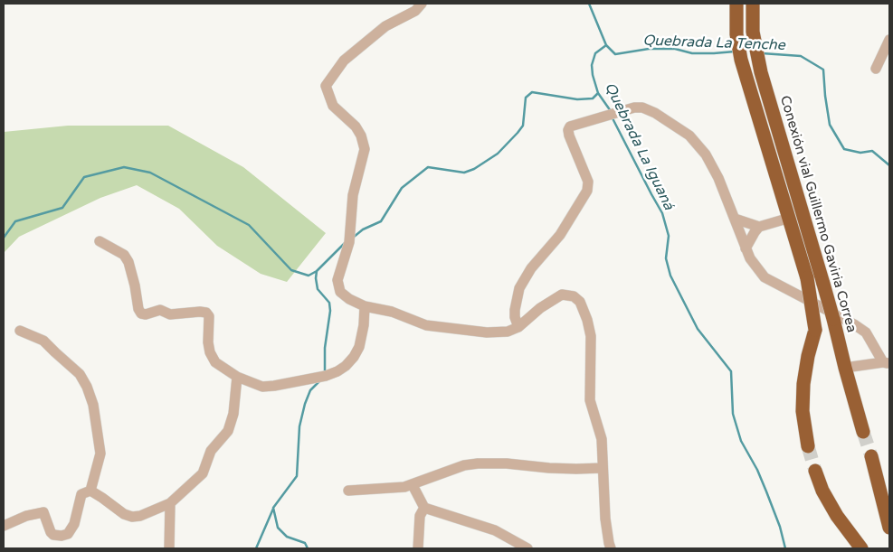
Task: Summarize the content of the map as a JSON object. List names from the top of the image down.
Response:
{
  "streets": {
    "highway": ["Conexión vial Guillermo Gaviria Correa"]
  },
  "water": ["Quebrada La Tenche", "Quebrada La Iguaná"]
}
